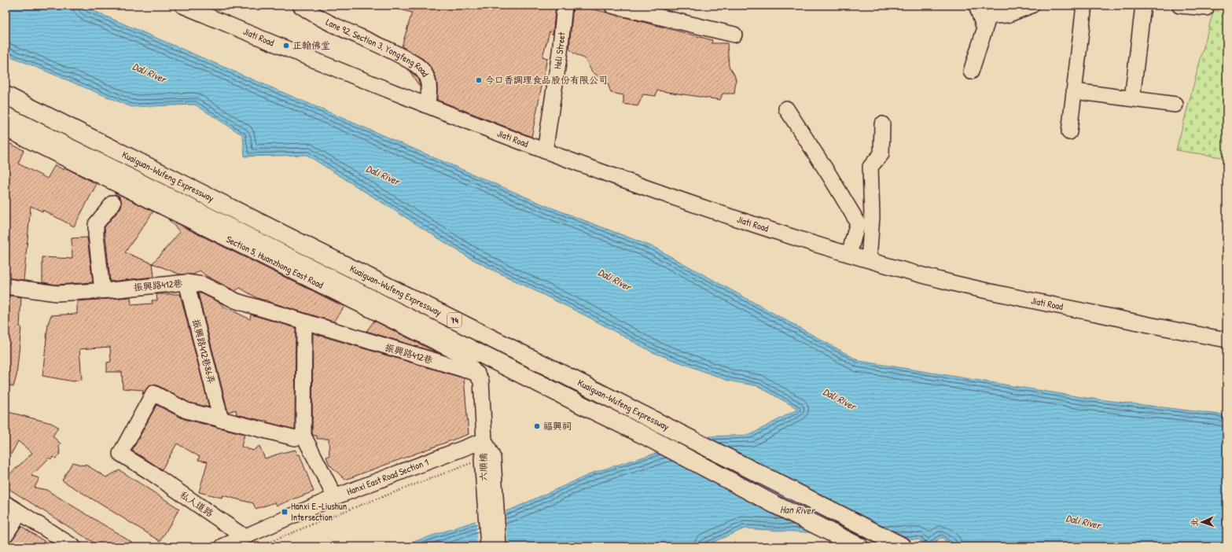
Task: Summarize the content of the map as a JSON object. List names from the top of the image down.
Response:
{
  "streets": {
    "highway": ["Kuaiguan-Wufeng Expressway", "74"],
    "street": [
      "Jiati Road",
      "Lane 92, Section 3, Yongfeng Road",
      "Heli Street",
      "Section 5, Huanzhong East Road",
      "振興路412巷",
      "振興路412巷86弄",
      "六順橋",
      "Hanxi East Road Section 1",
      "私人道路"
    ]
  },
  "crossings": [
    ["Jiati Road", "Lane 92, Section 3, Yongfeng Road"],
    ["Jiati Road", "Heli Street"],
    ["Section 5, Huanzhong East Road", "振興路412巷"],
    ["Section 5, Huanzhong East Road", "六順橋"],
    ["Section 5, Huanzhong East Road", "Hanxi East Road Section 1"],
    ["振興路412巷", "振興路412巷86弄"],
    ["振興路412巷86弄", "私人道路"],
    ["六順橋", "Hanxi East Road Section 1"],
    ["Hanxi East Road Section 1", "私人道路"]
  ],
  "water": ["Dali River", "Han River"],
  "places": {
    "other": ["正翰佛堂", "今口香調理食品股份有限公司", "福興祠"],
    "transit": ["Hanxi E.-Liushun Intersection"]
  },
  "north": "left"
}
